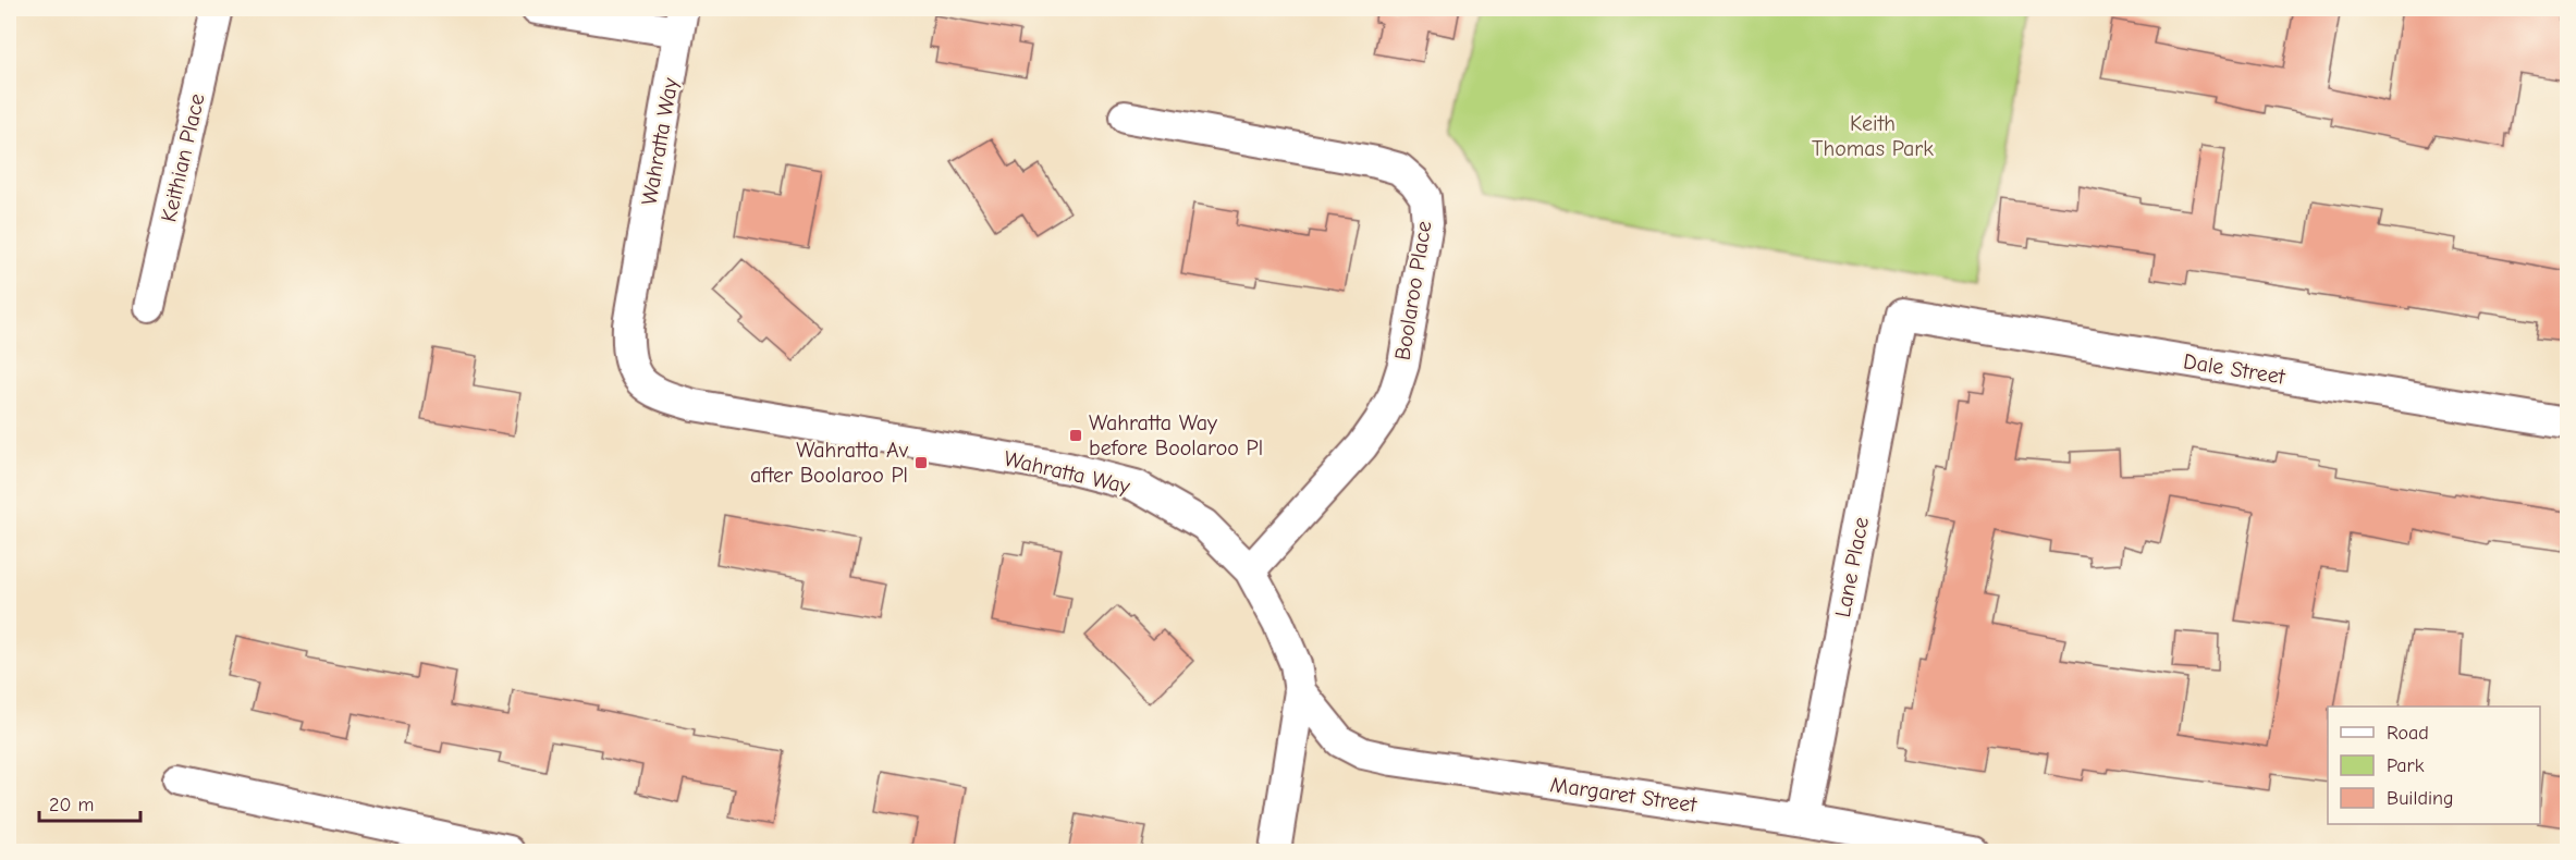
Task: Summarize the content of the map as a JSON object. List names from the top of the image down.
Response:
{
  "streets": {
    "street": [
      "Wahratta Way",
      "Keithian Place",
      "Boolaroo Place",
      "Dale Street",
      "Lane Place",
      "Margaret Street"
    ]
  },
  "crossings": [
    ["Wahratta Way", "Boolaroo Place"],
    ["Wahratta Way", "Margaret Street"],
    ["Dale Street", "Lane Place"],
    ["Lane Place", "Margaret Street"]
  ],
  "parks": ["Keith Thomas Park"],
  "places": {
    "transit": ["Wahratta Way before Boolaroo Pl", "Wahratta Av after Boolaroo Pl"]
  },
  "legend": ["Road", "Park", "Building"],
  "scale_bar": "20 m"
}
